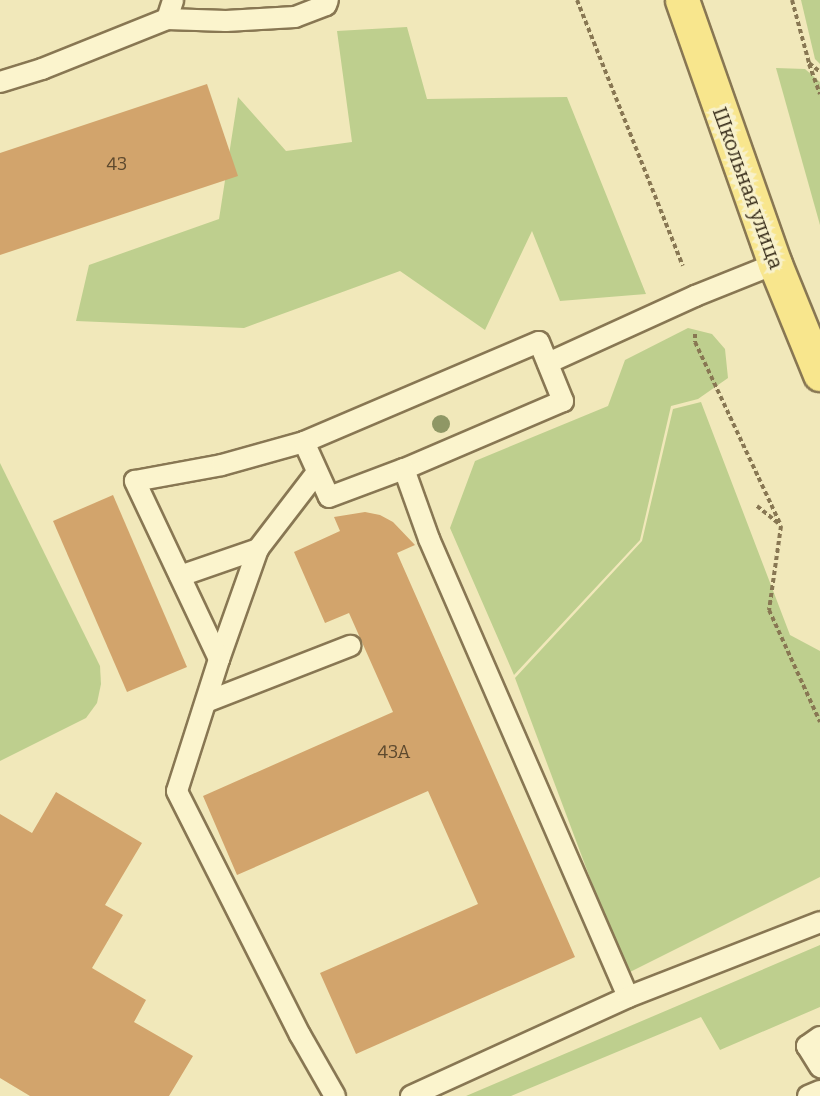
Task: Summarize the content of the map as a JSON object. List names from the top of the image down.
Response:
{
  "streets": {
    "main road": ["Школьная улица"]
  },
  "house_numbers": ["43", "43А"]
}
